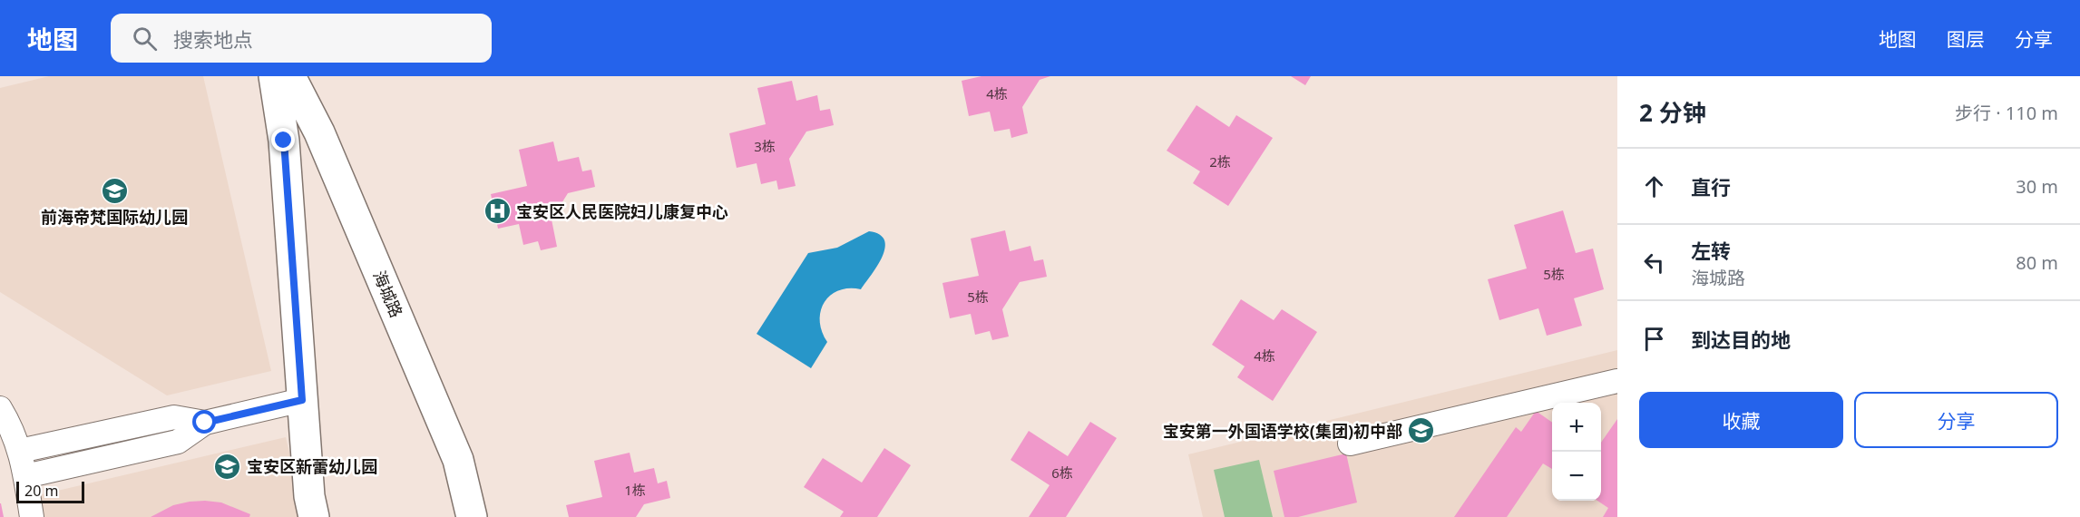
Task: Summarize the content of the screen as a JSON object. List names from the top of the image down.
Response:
{
  "streets": {
    "main road": ["海城路"]
  },
  "places": {
    "school or university": ["前海帝梵国际幼儿园", "宝安第一外国语学校(集团)初中部", "宝安区新蕾幼儿园"],
    "hospital": ["宝安区人民医院妇儿康复中心"]
  },
  "house_numbers": [
    "4栋",
    "3栋",
    "2栋",
    "5栋",
    "5栋",
    "4栋",
    "6栋",
    "1栋"
  ],
  "scale_bar": "20 m",
  "page": {
    "header": "地图",
    "search": "搜索地点",
    "nav": ["地图", "图层", "分享"],
    "heading": ["2 分钟", "步行 · 110 m"],
    "list": [
      ["直行", "30 m"],
      ["左转", "海城路", "80 m"],
      "到达目的地"
    ],
    "buttons": ["收藏", "分享"],
    "map_buttons": ["+", "−"],
    "scale": "20 m"
  }
}
